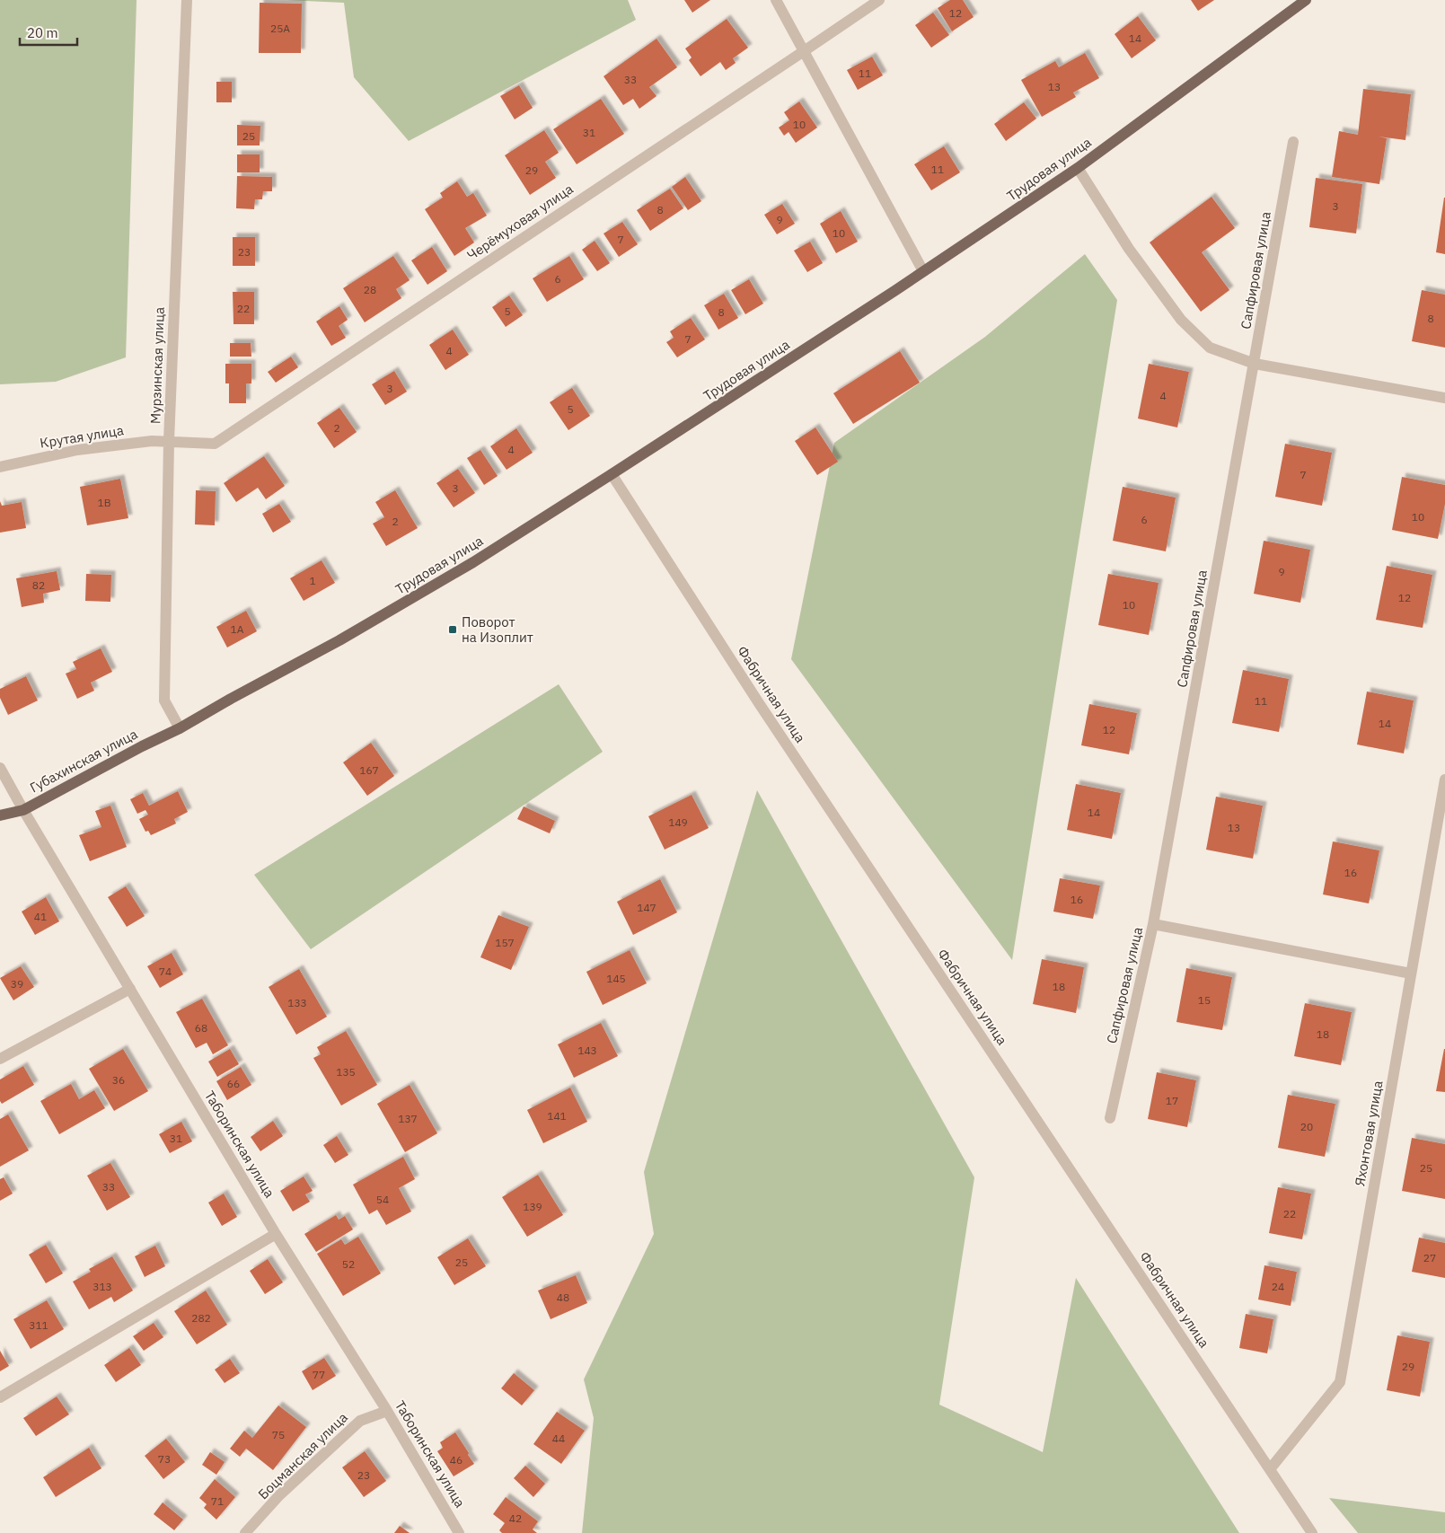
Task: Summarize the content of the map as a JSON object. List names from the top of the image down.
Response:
{
  "streets": {
    "main road": ["Трудовая улица", "Губахинская улица"],
    "street": [
      "Черёмуховая улица",
      "Сапфировая улица",
      "Мурзинская улица",
      "Крутая улица",
      "Фабричная улица",
      "Яхонтовая улица",
      "Таборинская улица",
      "Боцманская улица"
    ]
  },
  "crossings": [
    ["Трудовая улица", "Мурзинская улица"],
    ["Трудовая улица", "Фабричная улица"],
    ["Трудовая улица", "Губахинская улица"],
    ["Черёмуховая улица", "Мурзинская улица"],
    ["Черёмуховая улица", "Крутая улица"],
    ["Мурзинская улица", "Крутая улица"],
    ["Мурзинская улица", "Губахинская улица"],
    ["Фабричная улица", "Яхонтовая улица"],
    ["Губахинская улица", "Таборинская улица"],
    ["Таборинская улица", "Боцманская улица"]
  ],
  "places": {
    "transit": ["Поворот на Изоплит"]
  },
  "house_numbers": [
    "12",
    "25А",
    "14",
    "11",
    "33",
    "13",
    "10",
    "31",
    "25",
    "11",
    "29",
    "3",
    "8",
    "9",
    "10",
    "7",
    "23",
    "6",
    "28",
    "22",
    "5",
    "8",
    "8",
    "7",
    "4",
    "3",
    "4",
    "5",
    "2",
    "4",
    "7",
    "3",
    "1В",
    "10",
    "6",
    "2",
    "9",
    "1",
    "82",
    "12",
    "10",
    "1А",
    "11",
    "14",
    "12",
    "167",
    "14",
    "149",
    "13",
    "16",
    "16",
    "147",
    "41",
    "157",
    "74",
    "145",
    "39",
    "18",
    "15",
    "133",
    "68",
    "18",
    "143",
    "135",
    "36",
    "66",
    "17",
    "141",
    "137",
    "20",
    "31",
    "25",
    "33",
    "54",
    "139",
    "22",
    "27",
    "25",
    "52",
    "313",
    "24",
    "48",
    "282",
    "311",
    "29",
    "77",
    "75",
    "44",
    "73",
    "46",
    "23",
    "71",
    "42"
  ],
  "scale_bar": "20 m"
}
